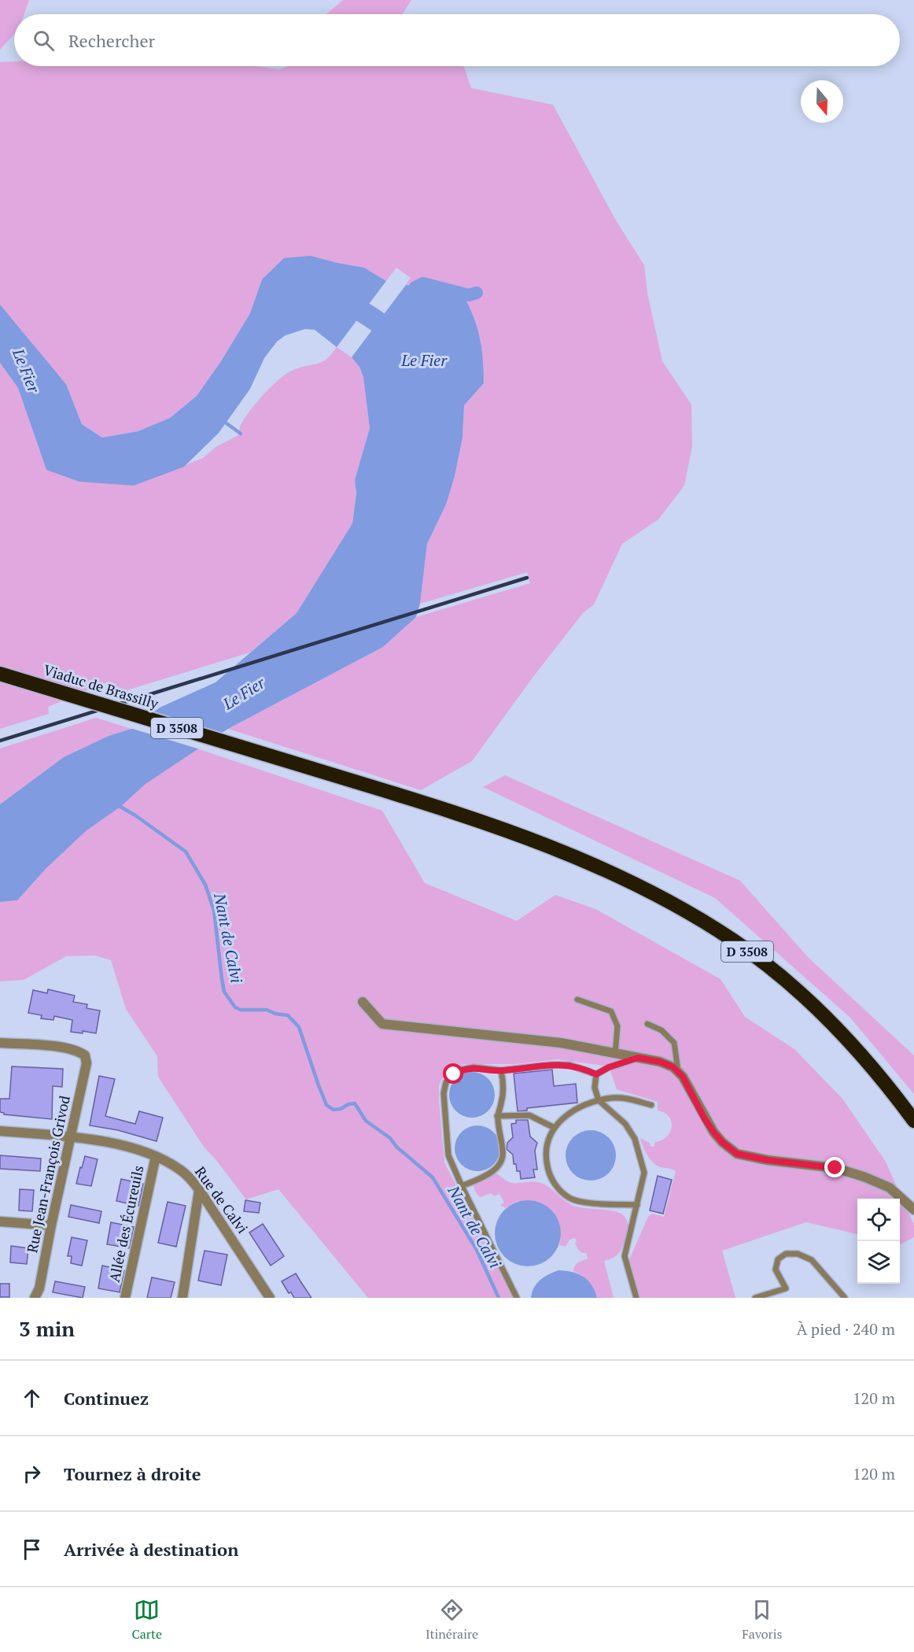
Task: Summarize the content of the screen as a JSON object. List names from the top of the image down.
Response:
{
  "streets": {
    "highway": ["Viaduc de Brassilly", "D 3508"],
    "street": ["Rue Jean-François Grivod", "Rue de Calvi", "Allée des Écureuils"]
  },
  "crossings": [
    ["Rue Jean-François Grivod", "Rue de Calvi"],
    ["Rue de Calvi", "Allée des Écureuils"]
  ],
  "water": ["Le Fier", "Nant de Calvi"],
  "north": "bottom",
  "page": {
    "search": "Rechercher",
    "heading": ["3 min", "À pied · 240 m"],
    "list": [
      ["Continuez", "120 m"],
      ["Tournez à droite", "120 m"],
      "Arrivée à destination"
    ],
    "nav": ["Carte", "Itinéraire", "Favoris"]
  }
}
